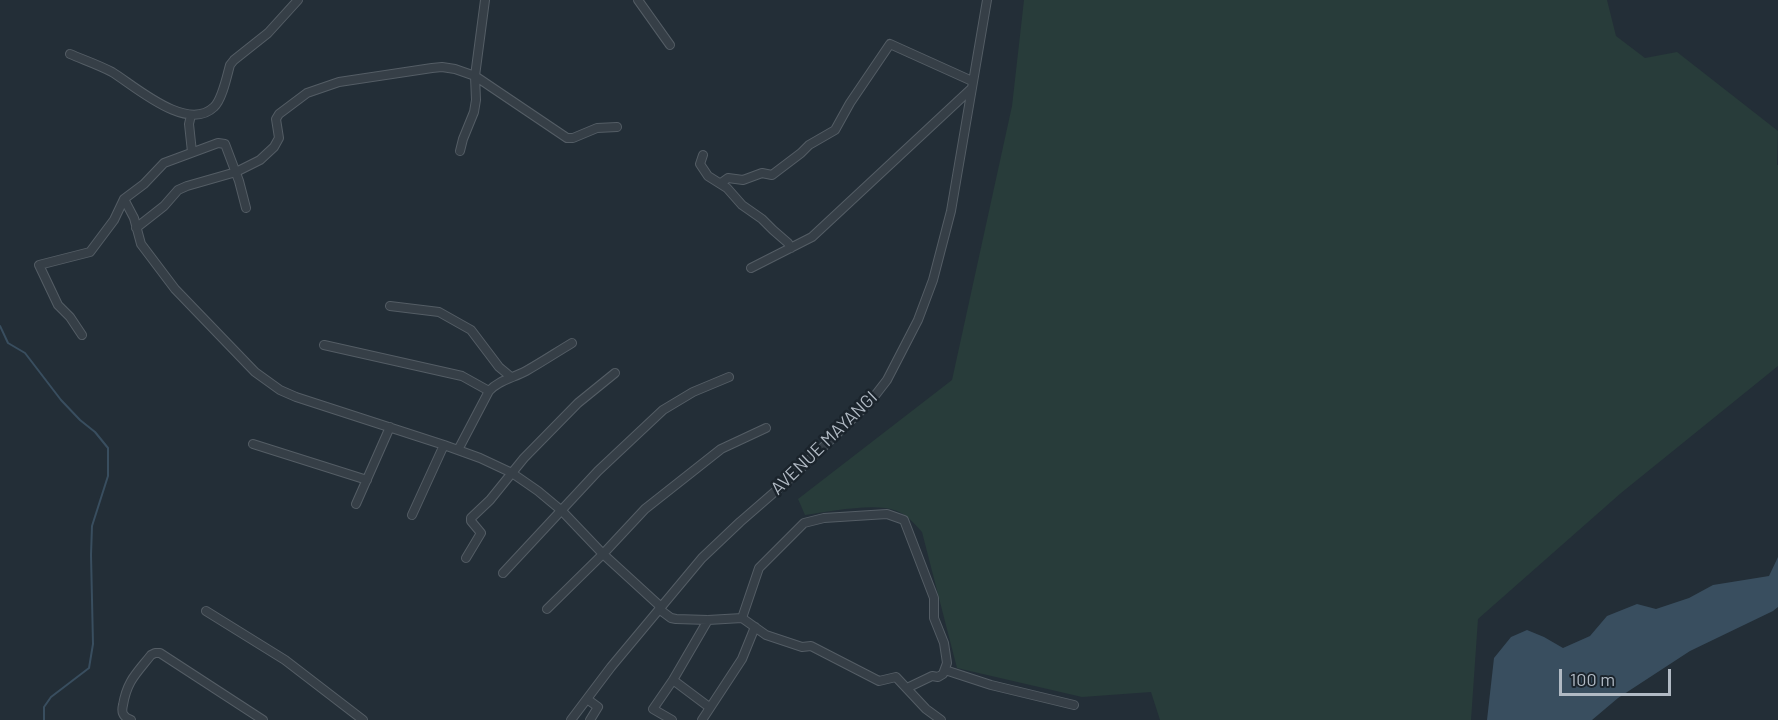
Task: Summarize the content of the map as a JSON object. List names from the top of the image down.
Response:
{
  "streets": {
    "street": ["AVENUE MAYANGI"]
  },
  "scale_bar": "100 m"
}
